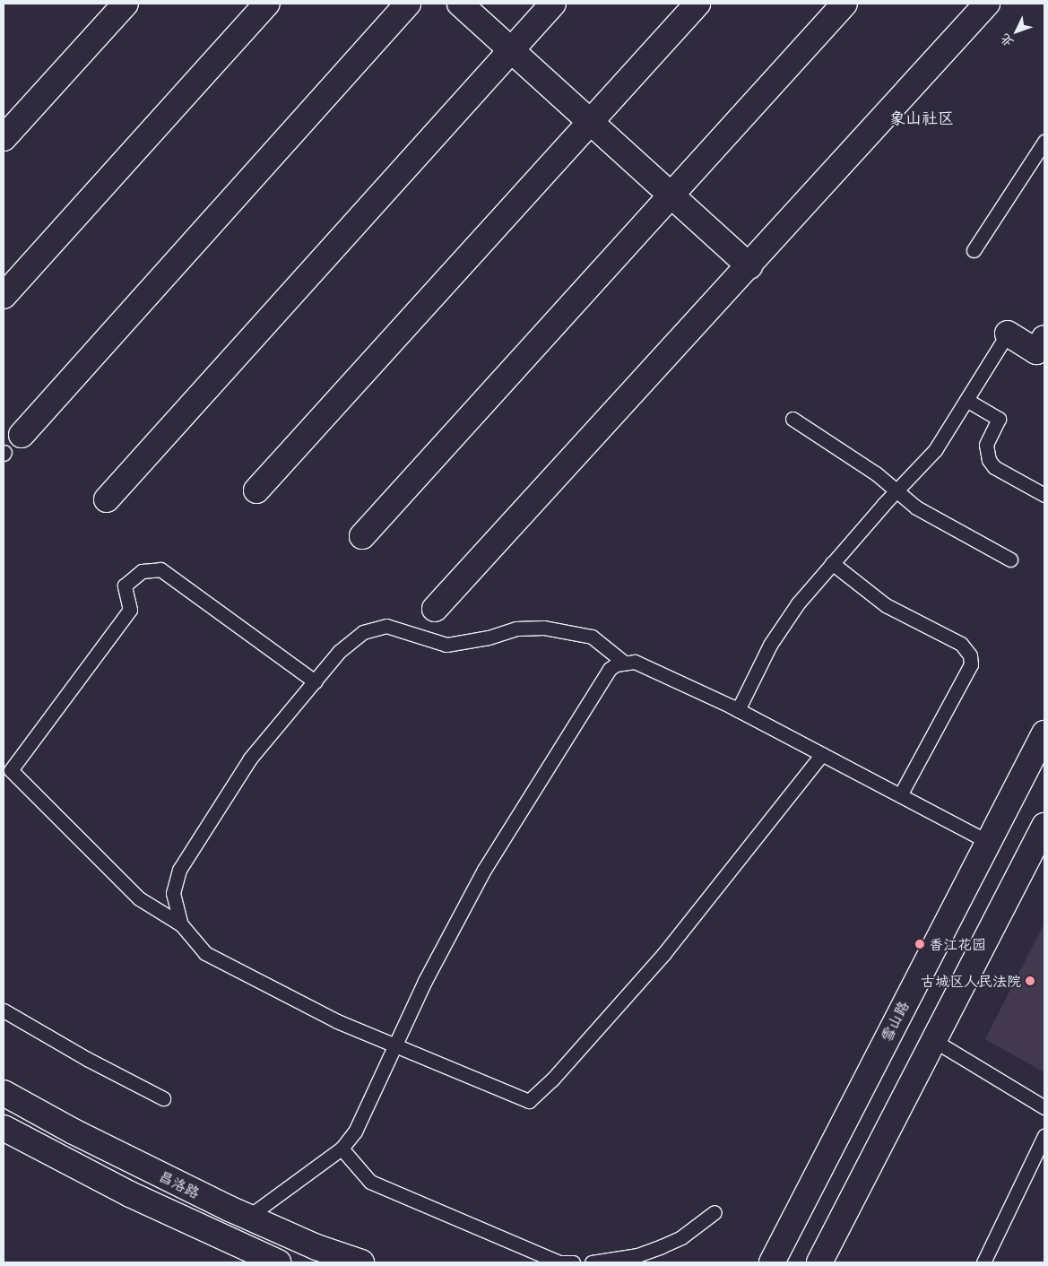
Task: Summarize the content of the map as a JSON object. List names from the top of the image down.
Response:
{
  "streets": {
    "street": ["雪山路", "昌洛路"]
  },
  "districts": ["象山社区"],
  "places": ["香江花园", "古城区人民法院"],
  "north": "bottom left"
}
